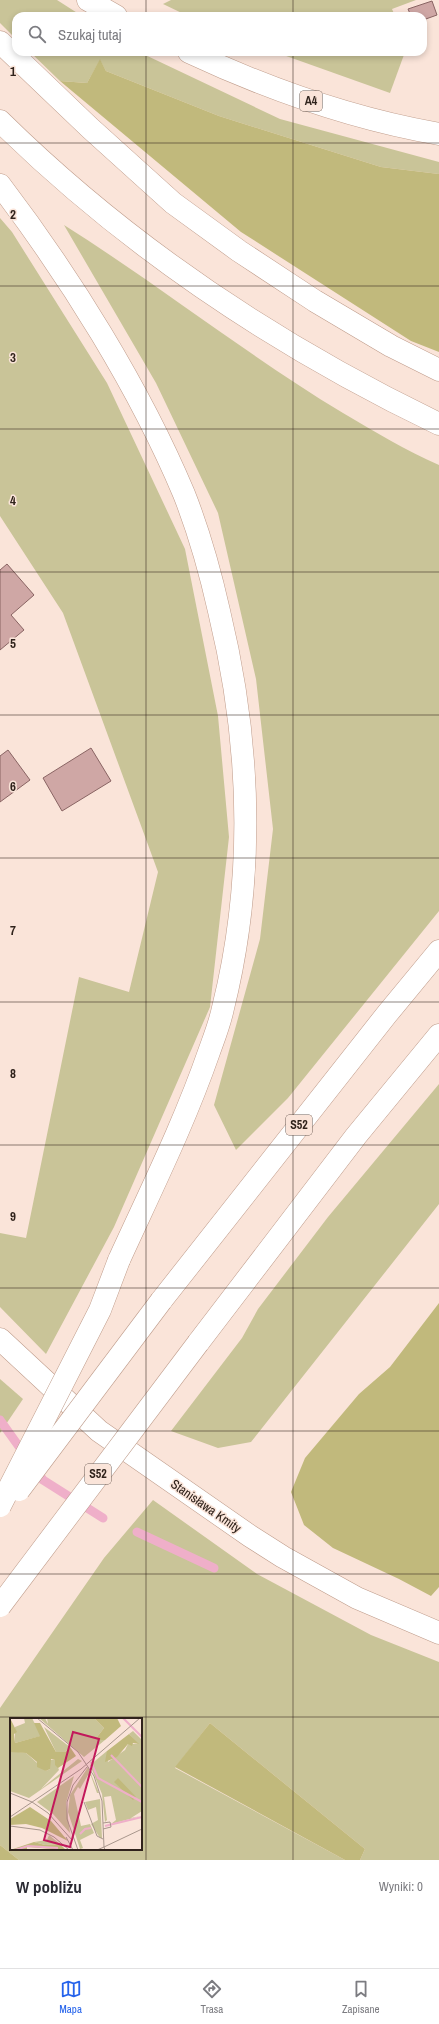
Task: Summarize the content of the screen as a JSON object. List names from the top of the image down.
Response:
{
  "streets": {
    "main road": ["A4", "S52", "Stanisława Kmity"]
  },
  "page": {
    "search": "Szukaj tutaj",
    "heading": ["W pobliżu", "Wyniki: 0"],
    "nav": ["Mapa", "Trasa", "Zapisane"]
  },
  "grid": {
    "rows": [
      "1",
      "2",
      "3",
      "4",
      "5",
      "6",
      "7",
      "8",
      "9"
    ]
  }
}
